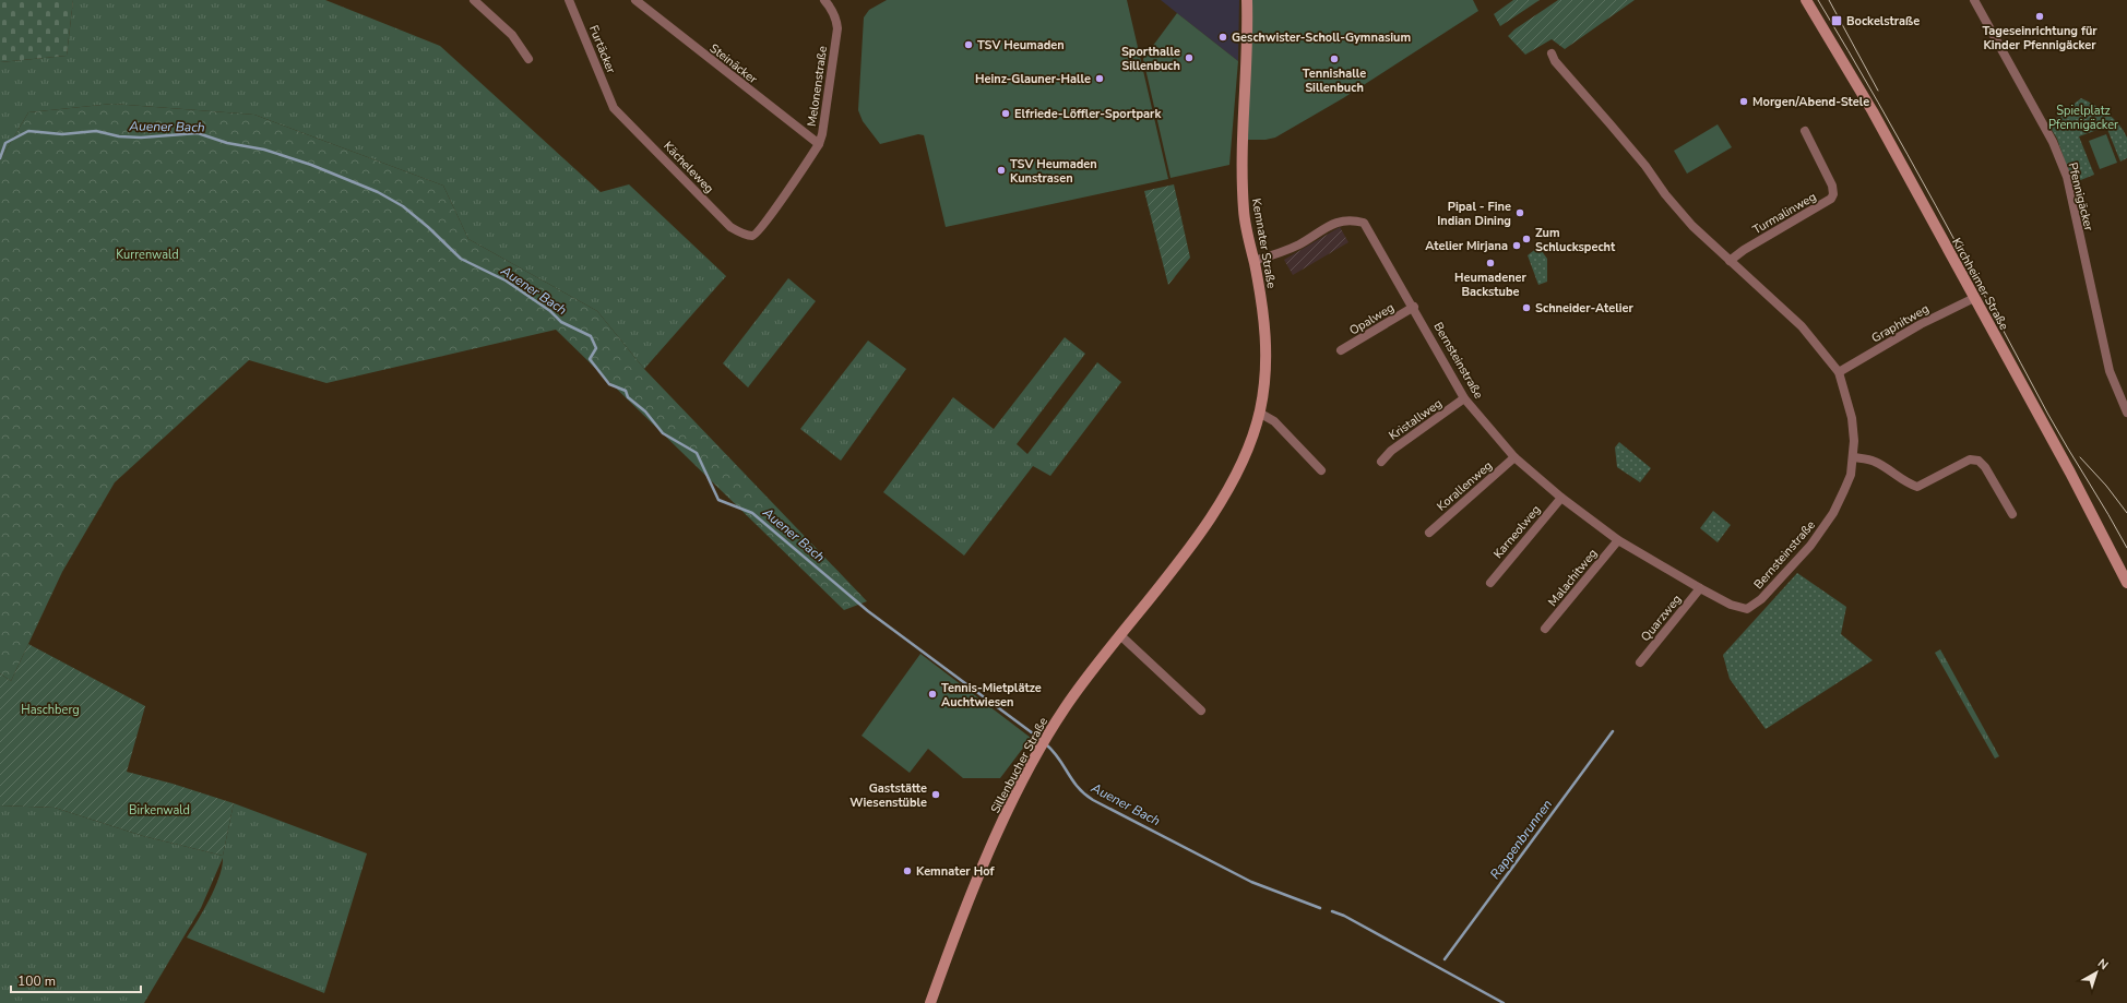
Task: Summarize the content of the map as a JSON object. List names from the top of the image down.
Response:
{
  "streets": {
    "street": [
      "Furtäcker",
      "Steinäcker",
      "Melonenstraße",
      "Kächeleweg",
      "Pfennigäcker",
      "Turmalinweg",
      "Kemnater Straße",
      "Kirchheimer Straße",
      "Opalweg",
      "Graphitweg",
      "Bernsteinstraße",
      "Kristallweg",
      "Korallenweg",
      "Karneolweg",
      "Malachitweg",
      "Quarzweg",
      "Sillenbucher Straße"
    ]
  },
  "crossings": [
    ["Furtäcker", "Kächeleweg"],
    ["Steinäcker", "Melonenstraße"],
    ["Melonenstraße", "Kächeleweg"],
    ["Turmalinweg", "Bernsteinstraße"],
    ["Kemnater Straße", "Bernsteinstraße"],
    ["Kemnater Straße", "Sillenbucher Straße"],
    ["Kirchheimer Straße", "Graphitweg"],
    ["Opalweg", "Bernsteinstraße"],
    ["Graphitweg", "Bernsteinstraße"],
    ["Bernsteinstraße", "Kristallweg"],
    ["Bernsteinstraße", "Korallenweg"],
    ["Bernsteinstraße", "Karneolweg"],
    ["Bernsteinstraße", "Malachitweg"],
    ["Bernsteinstraße", "Quarzweg"]
  ],
  "water": ["Auener Bach", "Rappenbrunnen"],
  "parks": [
    "Spielplatz Pfennigäcker",
    "Kurrenwald",
    "Haschberg",
    "Birkenwald"
  ],
  "places": {
    "other": [
      "Tageseinrichtung für Kinder Pfennigäcker",
      "Geschwister-Scholl-Gymnasium",
      "TSV Heumaden",
      "Sporthalle Sillenbuch",
      "Tennishalle Sillenbuch",
      "Heinz-Glauner-Halle",
      "Morgen/Abend-Stele",
      "Elfriede-Löffler-Sportpark",
      "TSV Heumaden Kunstrasen",
      "Pipal - Fine Indian Dining",
      "Zum Schluckspecht",
      "Atelier Mirjana",
      "Heumadener Backstube",
      "Schneider-Atelier",
      "Tennis-Mietplätze Auchtwiesen",
      "Gaststätte Wiesenstüble",
      "Kemnater Hof"
    ],
    "transit": ["Bockelstraße"]
  },
  "scale_bar": "100 m",
  "north": "top right"
}
